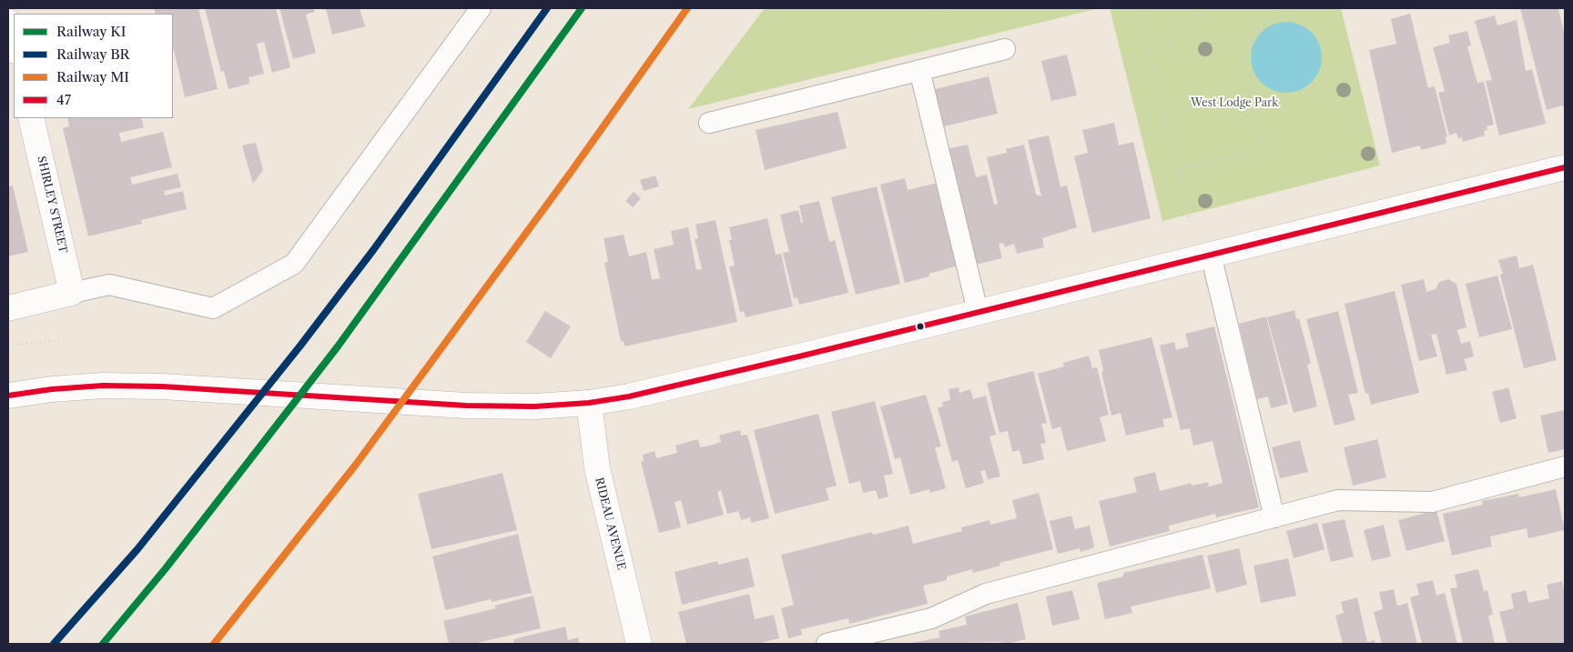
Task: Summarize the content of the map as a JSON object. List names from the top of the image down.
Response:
{
  "streets": {
    "street": ["SHIRLEY STREET", "RIDEAU AVENUE"]
  },
  "parks": ["West Lodge Park"],
  "lines": [
    "rail line KI",
    "rail line BR",
    "rail line MI",
    "transit line 47"
  ],
  "legend": [
    "Railway KI",
    "Railway BR",
    "Railway MI",
    "47"
  ]
}
